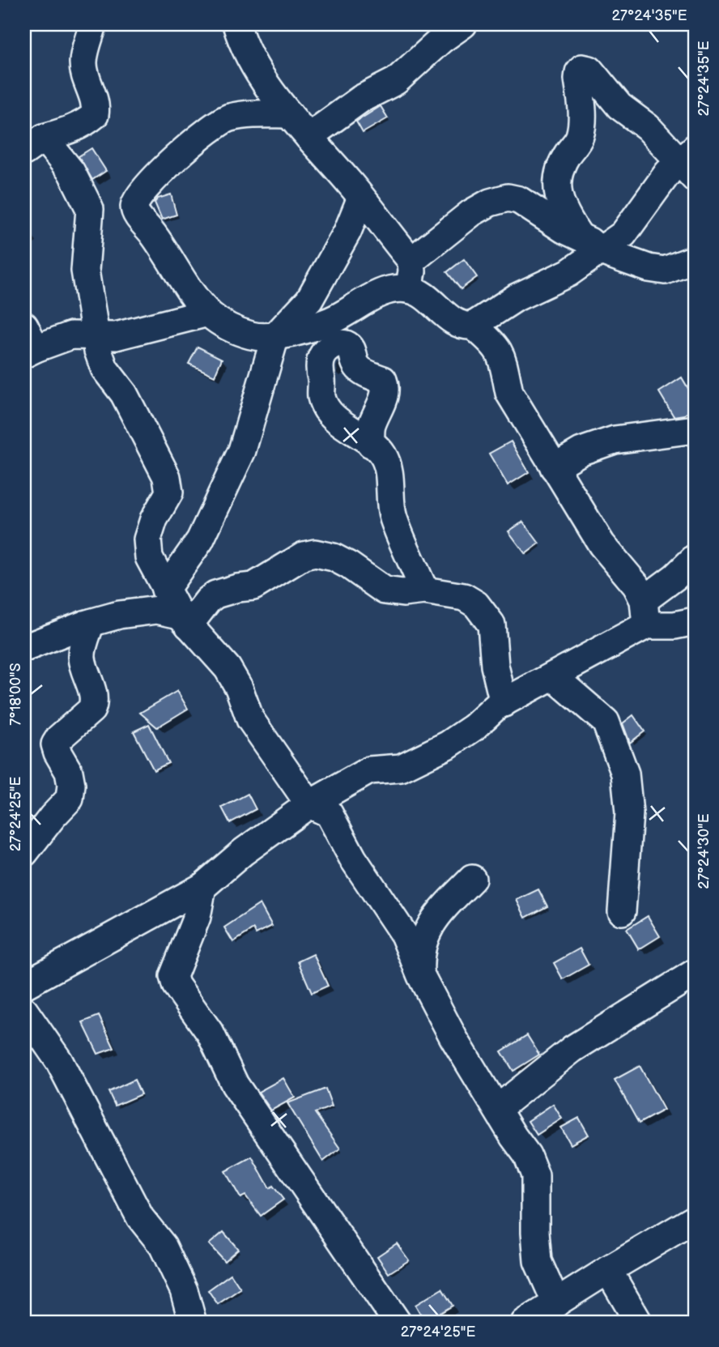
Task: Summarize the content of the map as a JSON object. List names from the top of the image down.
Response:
{
  "coordinates": [
    "27°24'35\"E",
    "7°18'00\"S",
    "27°24'25\"E",
    "27°24'30\"E"
  ]
}
